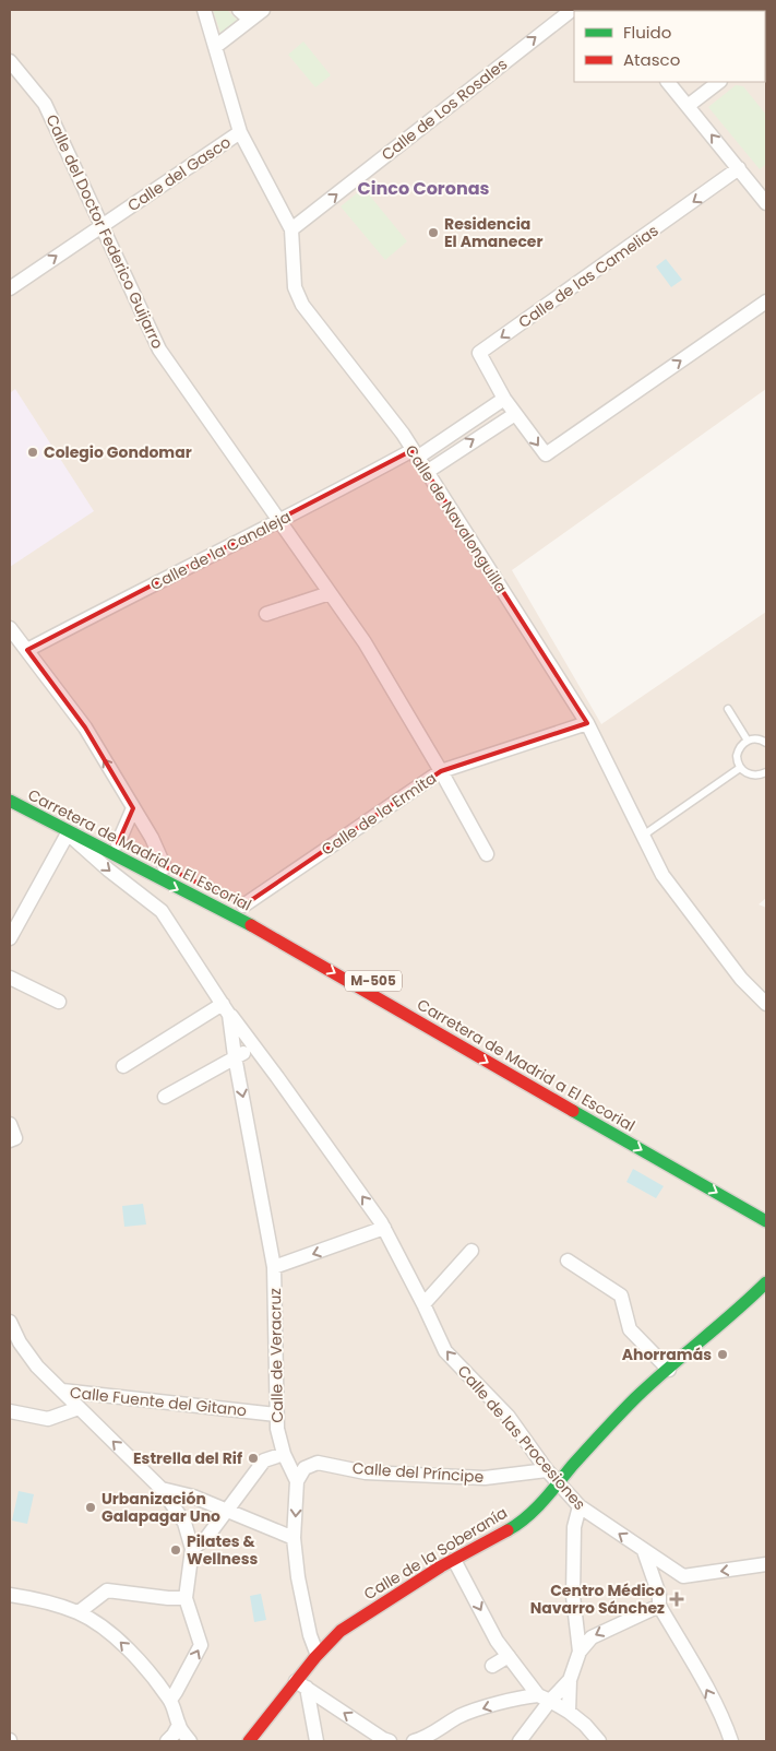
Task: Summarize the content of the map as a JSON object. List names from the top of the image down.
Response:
{
  "streets": {
    "main road": ["Carretera de Madrid a El Escorial", "M-505", "Calle de la Soberanía"],
    "street": [
      "Calle de Los Rosales",
      "Calle del Gasco",
      "Calle del Doctor Federico Guijarro",
      "Calle de las Camelias",
      "Calle de Navalonguilla",
      "Calle de la Canaleja",
      "Calle de la Ermita",
      "Calle de Veracruz",
      "Calle Fuente del Gitano",
      "Calle de las Procesiones",
      "Calle del Príncipe"
    ]
  },
  "crossings": [
    ["Calle de Los Rosales", "Calle de Navalonguilla"],
    ["Calle del Gasco", "Calle del Doctor Federico Guijarro"],
    ["Calle del Gasco", "Calle de Navalonguilla"],
    ["Calle del Doctor Federico Guijarro", "Calle de la Canaleja"],
    ["Calle del Doctor Federico Guijarro", "Calle de la Ermita"],
    ["Calle de Navalonguilla", "Calle de la Canaleja"],
    ["Calle de Navalonguilla", "Calle de la Ermita"],
    ["Carretera de Madrid a El Escorial", "Calle de Veracruz"],
    ["Calle de Veracruz", "Calle Fuente del Gitano"],
    ["Calle de Veracruz", "Calle de las Procesiones"],
    ["Calle de Veracruz", "Calle del Príncipe"],
    ["Calle de Veracruz", "Calle de la Soberanía"],
    ["Calle de las Procesiones", "Calle del Príncipe"],
    ["Calle de las Procesiones", "Calle de la Soberanía"]
  ],
  "one_way": [
    "Calle de Los Rosales",
    "Calle del Gasco",
    "Carretera de Madrid a El Escorial",
    "Calle de Veracruz",
    "Calle de las Procesiones"
  ],
  "districts": ["Cinco Coronas"],
  "places": {
    "other": [
      "Residencia El Amanecer",
      "Colegio Gondomar",
      "Ahorramás",
      "Estrella del Rif",
      "Urbanización Galapagar Uno",
      "Pilates & Wellness"
    ],
    "health": ["Centro Médico Navarro Sánchez"]
  },
  "legend": ["Fluido", "Atasco"]
}
